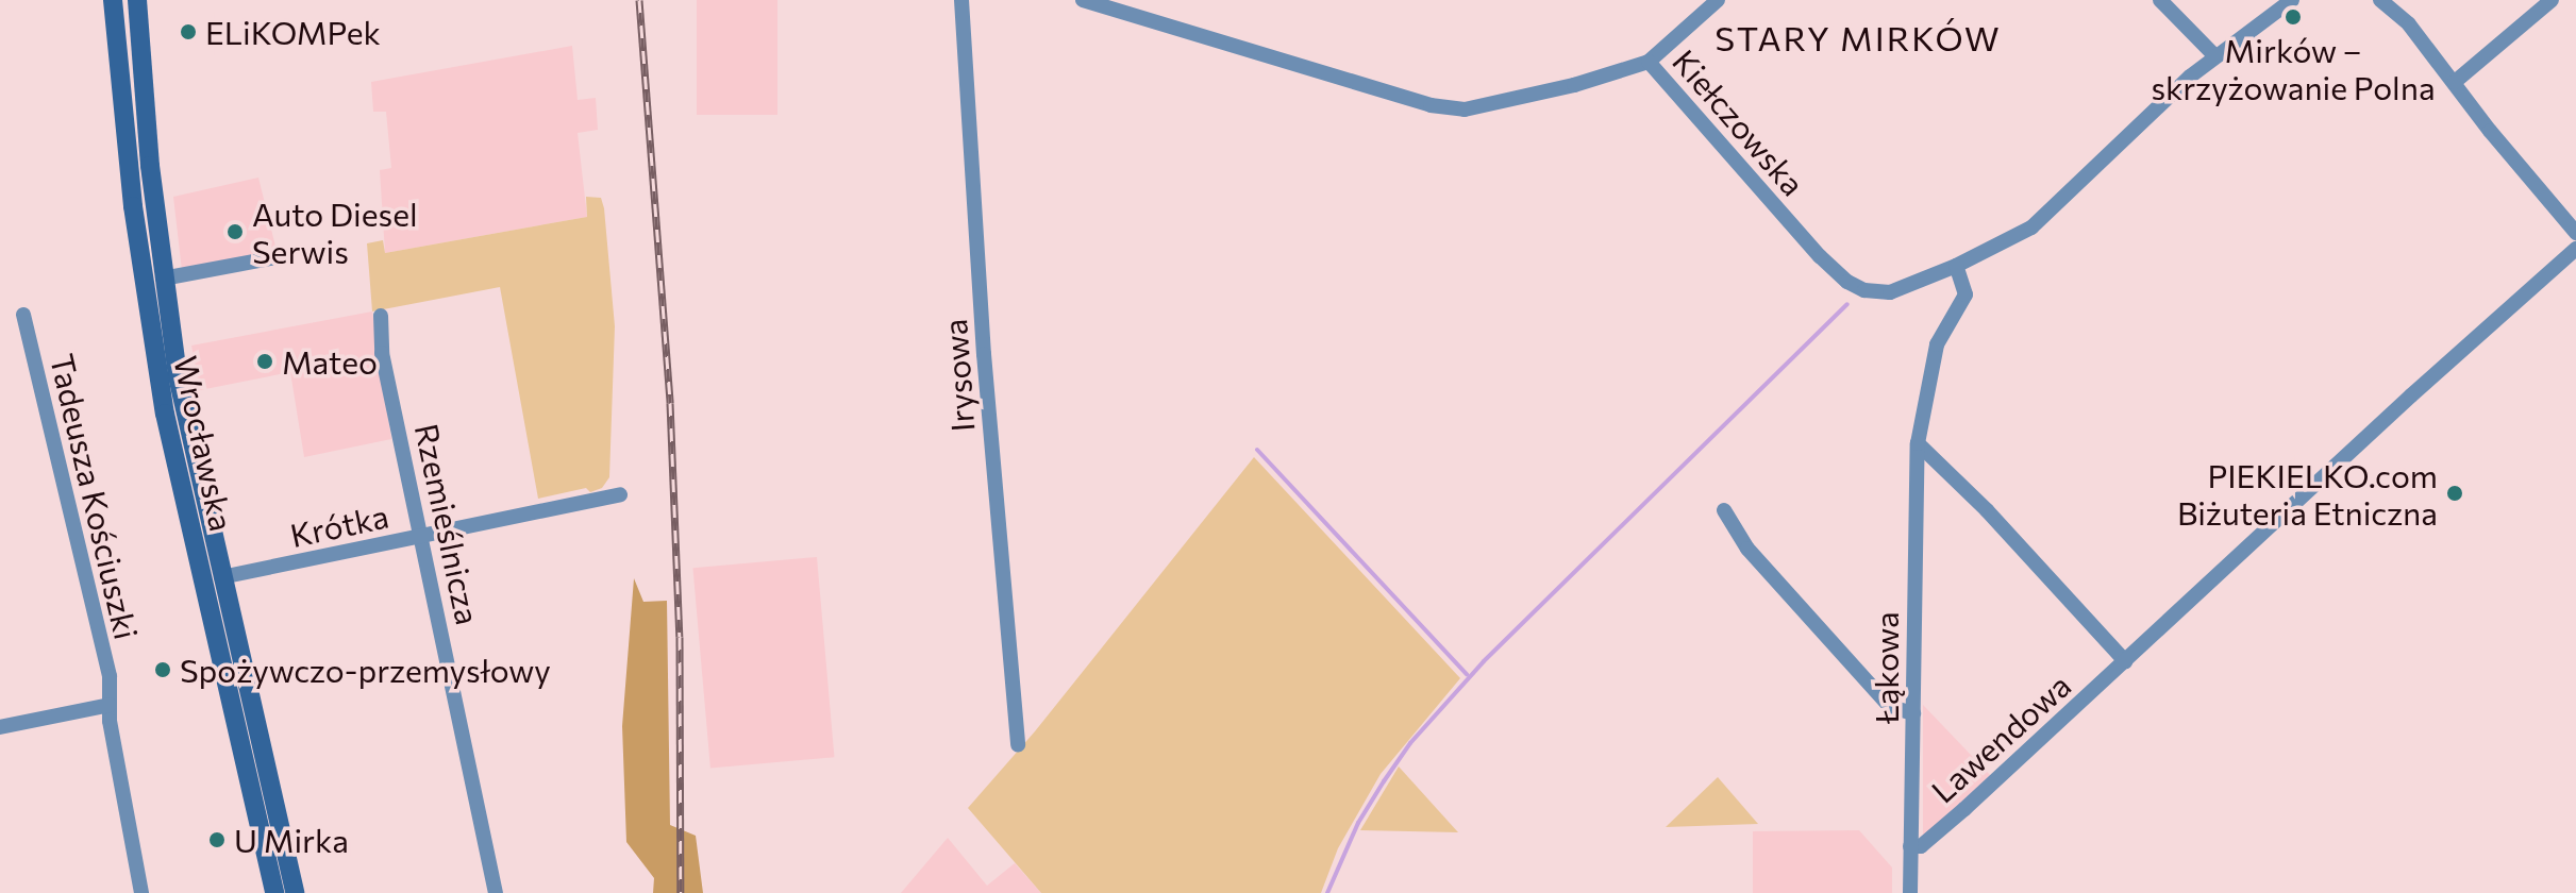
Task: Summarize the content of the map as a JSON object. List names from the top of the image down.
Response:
{
  "streets": {
    "main road": ["Wrocławska"],
    "street": [
      "Kiełczowska",
      "Irysowa",
      "Tadeusza Kościuszki",
      "Rzemieślnicza",
      "Krótka",
      "Łąkowa",
      "Lawendowa"
    ]
  },
  "crossings": [
    ["Kiełczowska", "Łąkowa"],
    ["Wrocławska", "Krótka"],
    ["Rzemieślnicza", "Krótka"],
    ["Łąkowa", "Lawendowa"]
  ],
  "districts": ["STARY MIRKÓW"],
  "places": [
    "Mirków – skrzyżowanie Polna",
    "ELiKOMPek",
    "Auto Diesel Serwis",
    "Mateo",
    "PIEKIELKO.com Biżuteria Etniczna",
    "Spożywczo-przemysłowy",
    "U Mirka"
  ]
}
